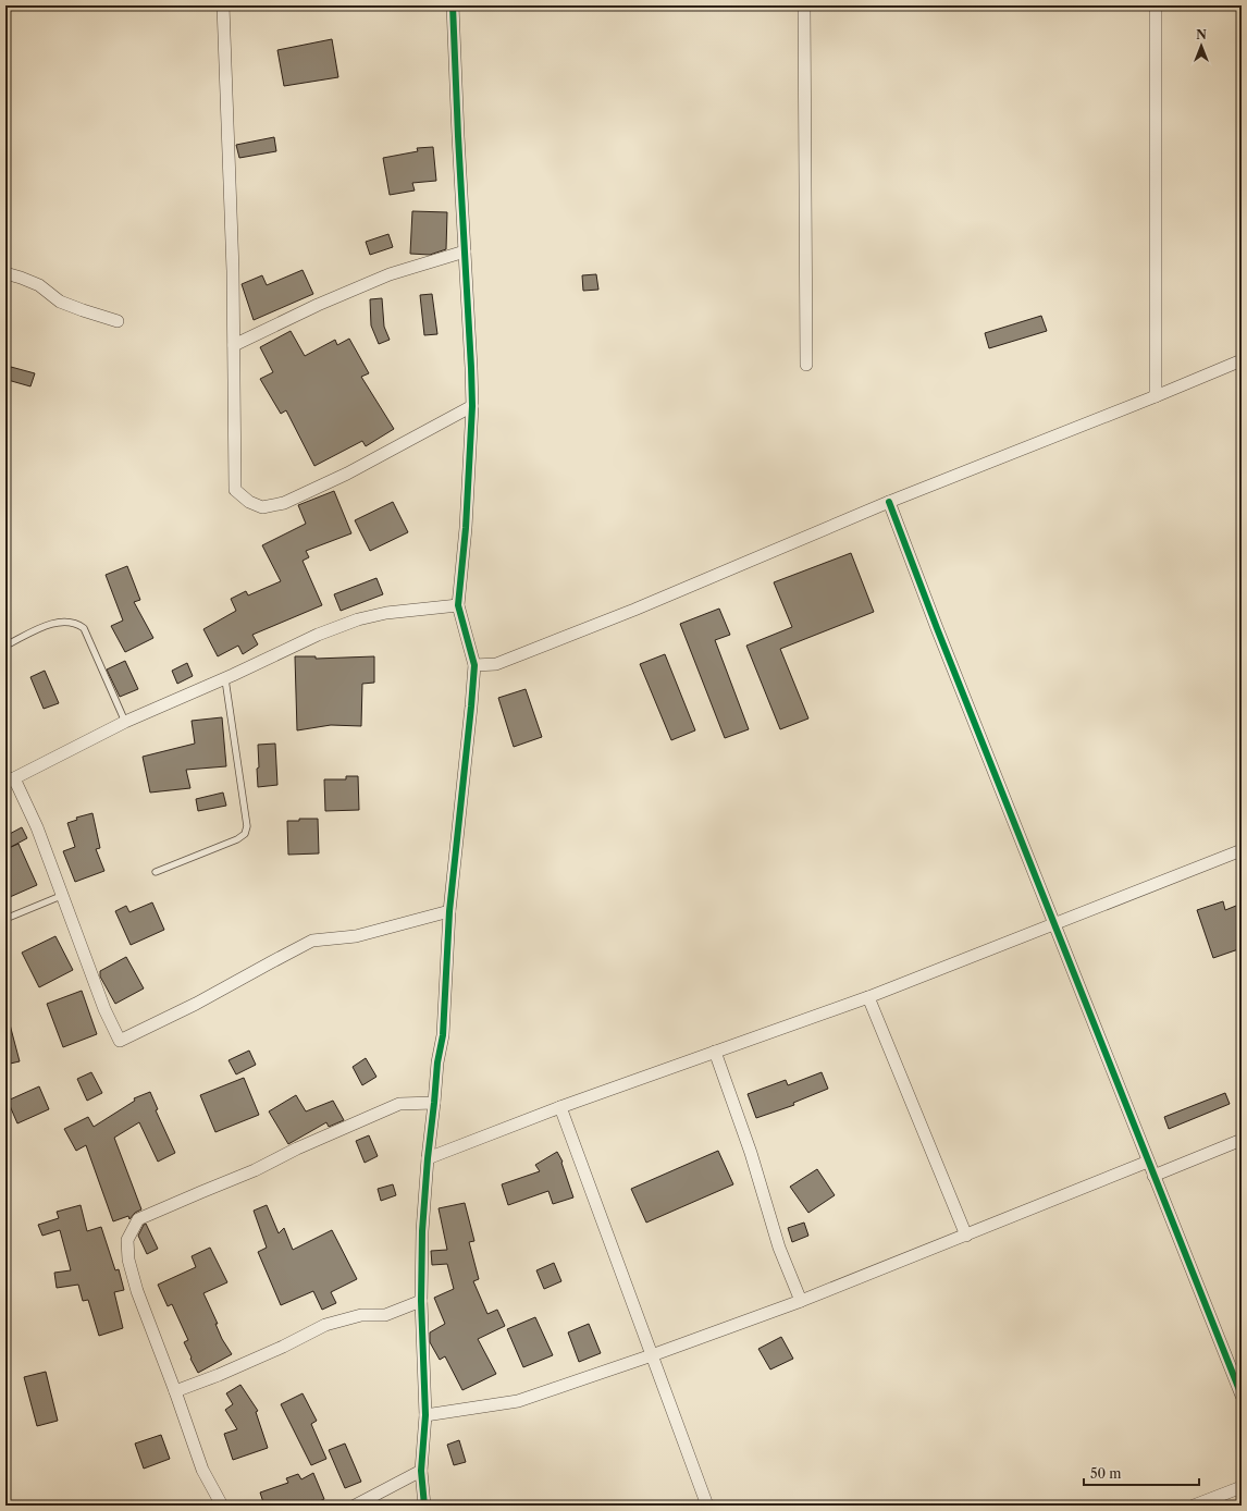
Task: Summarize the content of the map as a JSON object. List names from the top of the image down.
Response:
{
  "scale_bar": "50 m",
  "north": "top"
}
